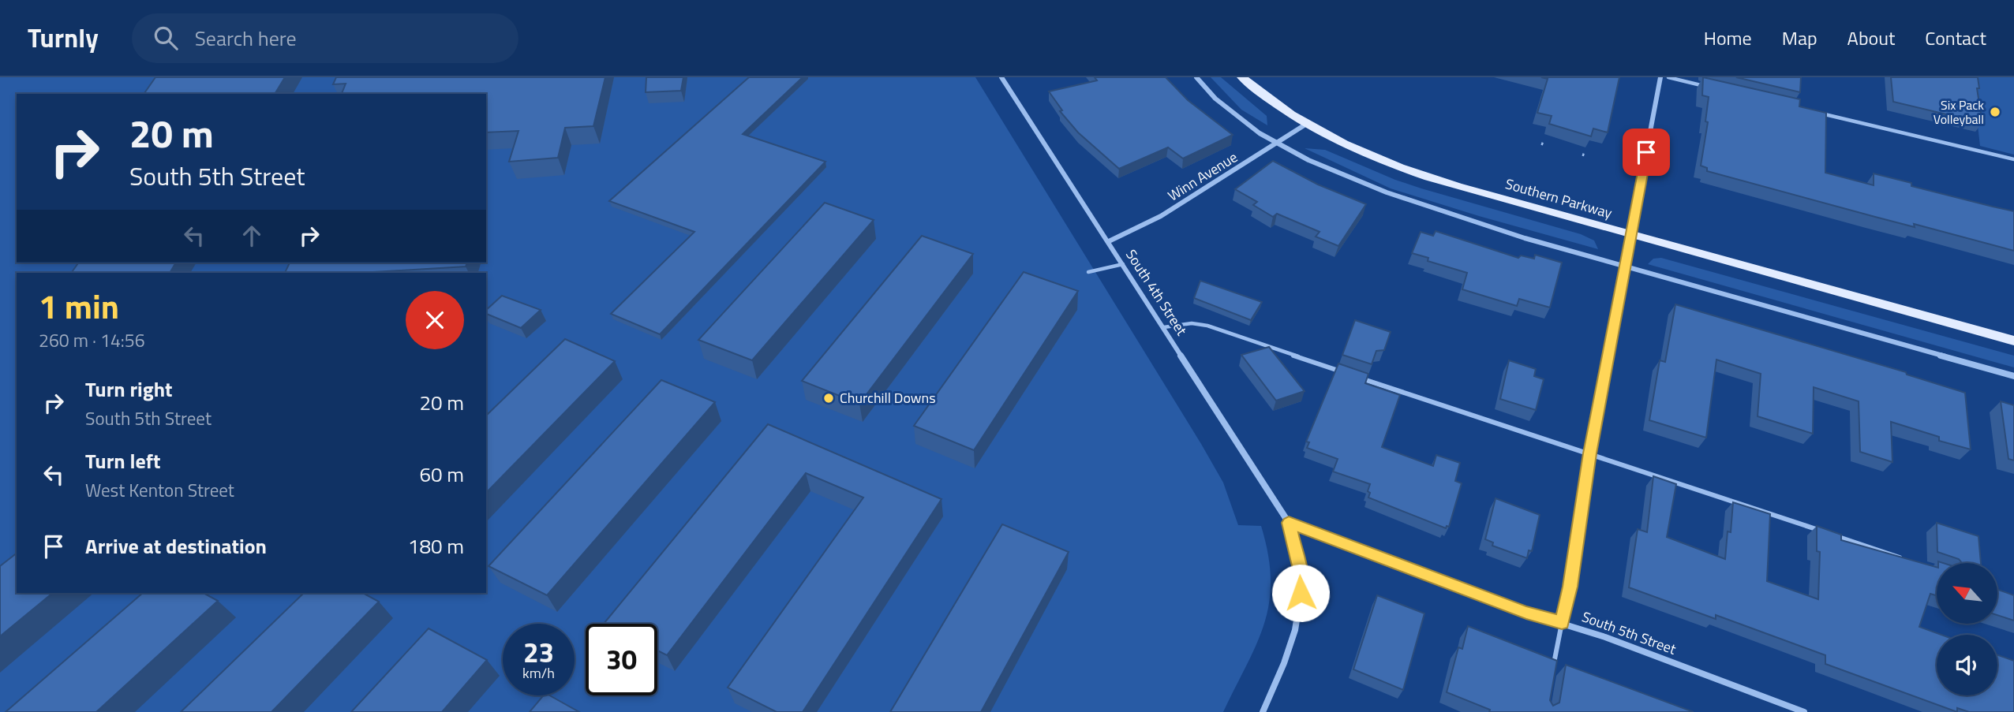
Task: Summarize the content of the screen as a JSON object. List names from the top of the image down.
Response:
{
  "streets": {
    "main road": ["Southern Parkway"],
    "street": ["Winn Avenue", "South 4th Street", "South 5th Street"]
  },
  "crossings": [
    ["Winn Avenue", "Southern Parkway"],
    ["Winn Avenue", "South 4th Street"],
    ["South 4th Street", "South 5th Street"]
  ],
  "places": ["Six Pack Volleyball", "Churchill Downs"],
  "north": "top left",
  "page": {
    "header": "Turnly",
    "search": "Search here",
    "nav": [
      "Home",
      "Map",
      "About",
      "Contact"
    ],
    "turn": ["20 m", "South 5th Street"],
    "heading": ["1 min", "260 m · 14:56"],
    "list": [
      {
        "name": "Turn right",
        "note": "South 5th Street",
        "value": "20 m"
      },
      {
        "name": "Turn left",
        "note": "West Kenton Street",
        "value": "60 m"
      },
      {
        "name": "Arrive at destination",
        "value": "180 m"
      }
    ],
    "speed": "23 km/h",
    "limit": "30"
  }
}
